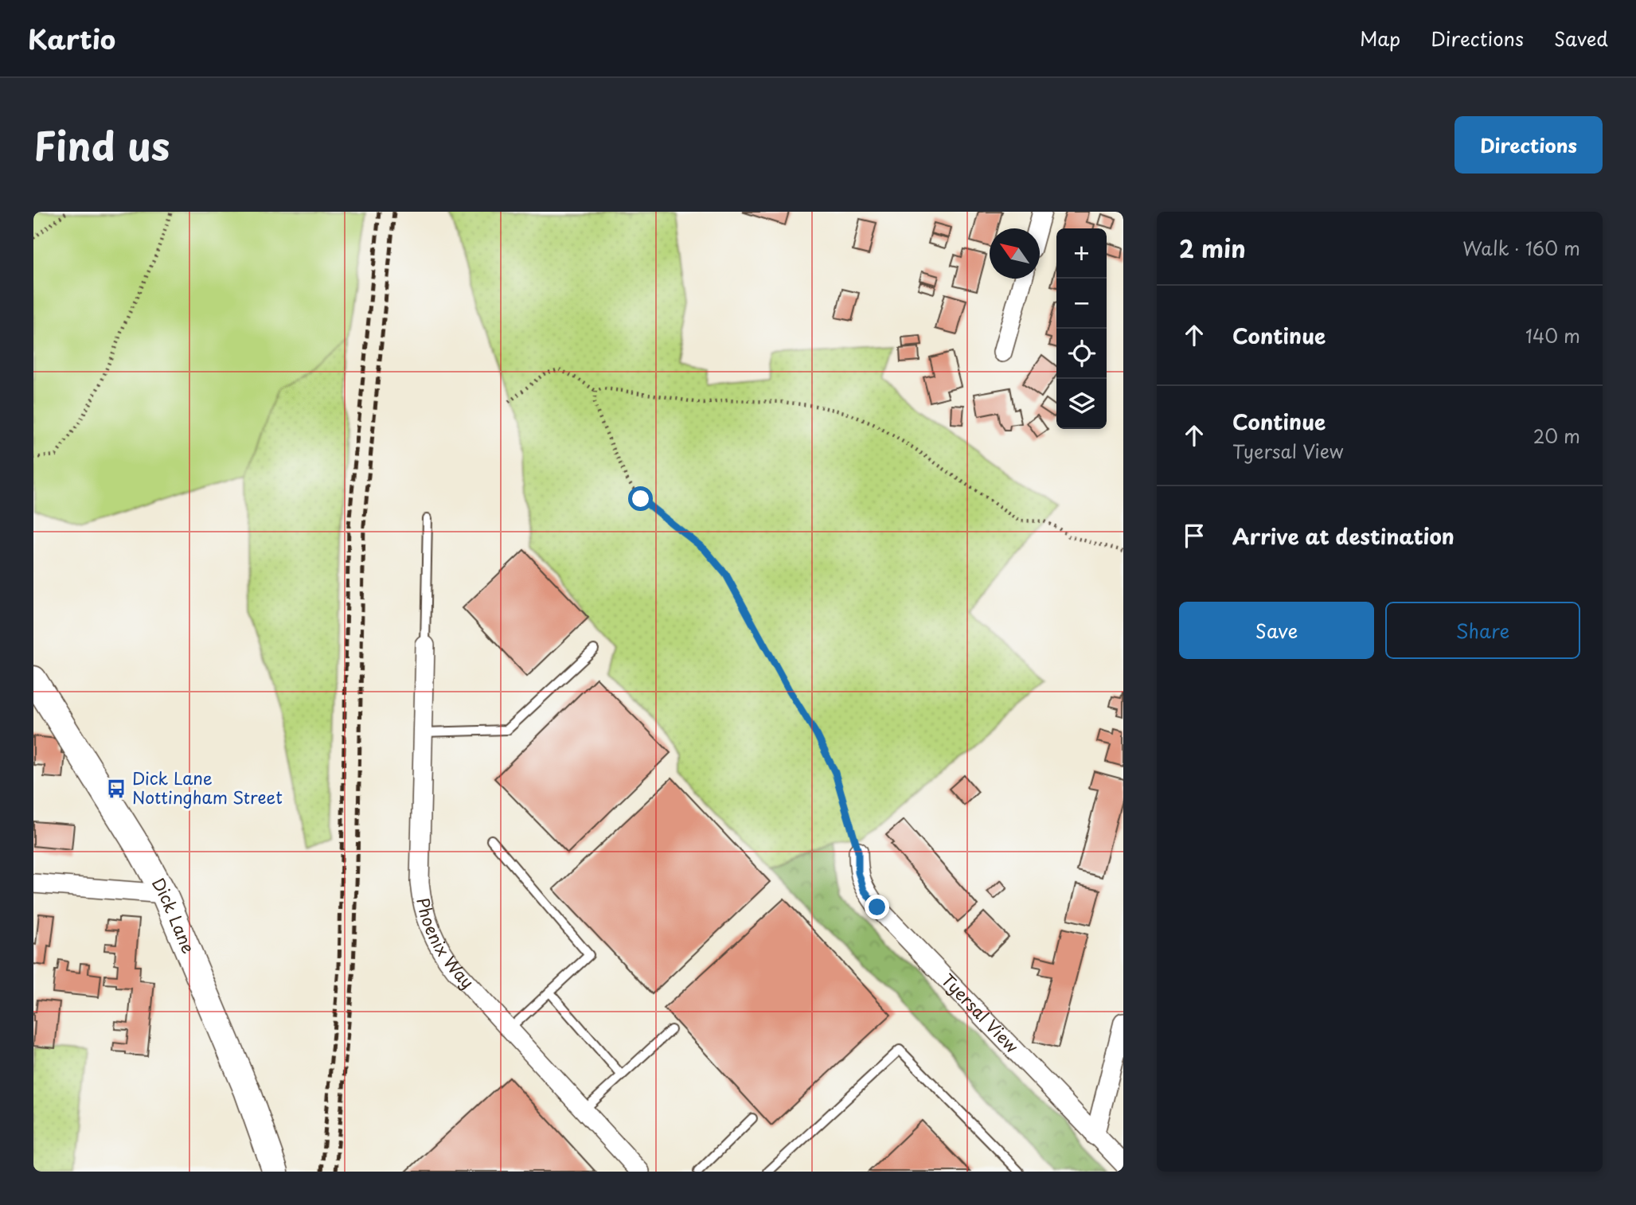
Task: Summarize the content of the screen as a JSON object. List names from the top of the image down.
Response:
{
  "streets": {
    "street": ["Dick Lane", "Phoenix Way", "Tyersal View"]
  },
  "places": {
    "bus stop": ["Dick Lane Nottingham Street"]
  },
  "north": "top left",
  "page": {
    "header": "Kartio",
    "nav": ["Map", "Directions", "Saved"],
    "title": "Find us",
    "buttons": [
      "Directions",
      ["Save", "Share"]
    ],
    "heading": ["2 min", "Walk · 160 m"],
    "map_buttons": ["+", "−"],
    "list": [
      ["Continue", "140 m"],
      ["Continue", "Tyersal View", "20 m"],
      "Arrive at destination"
    ]
  }
}
